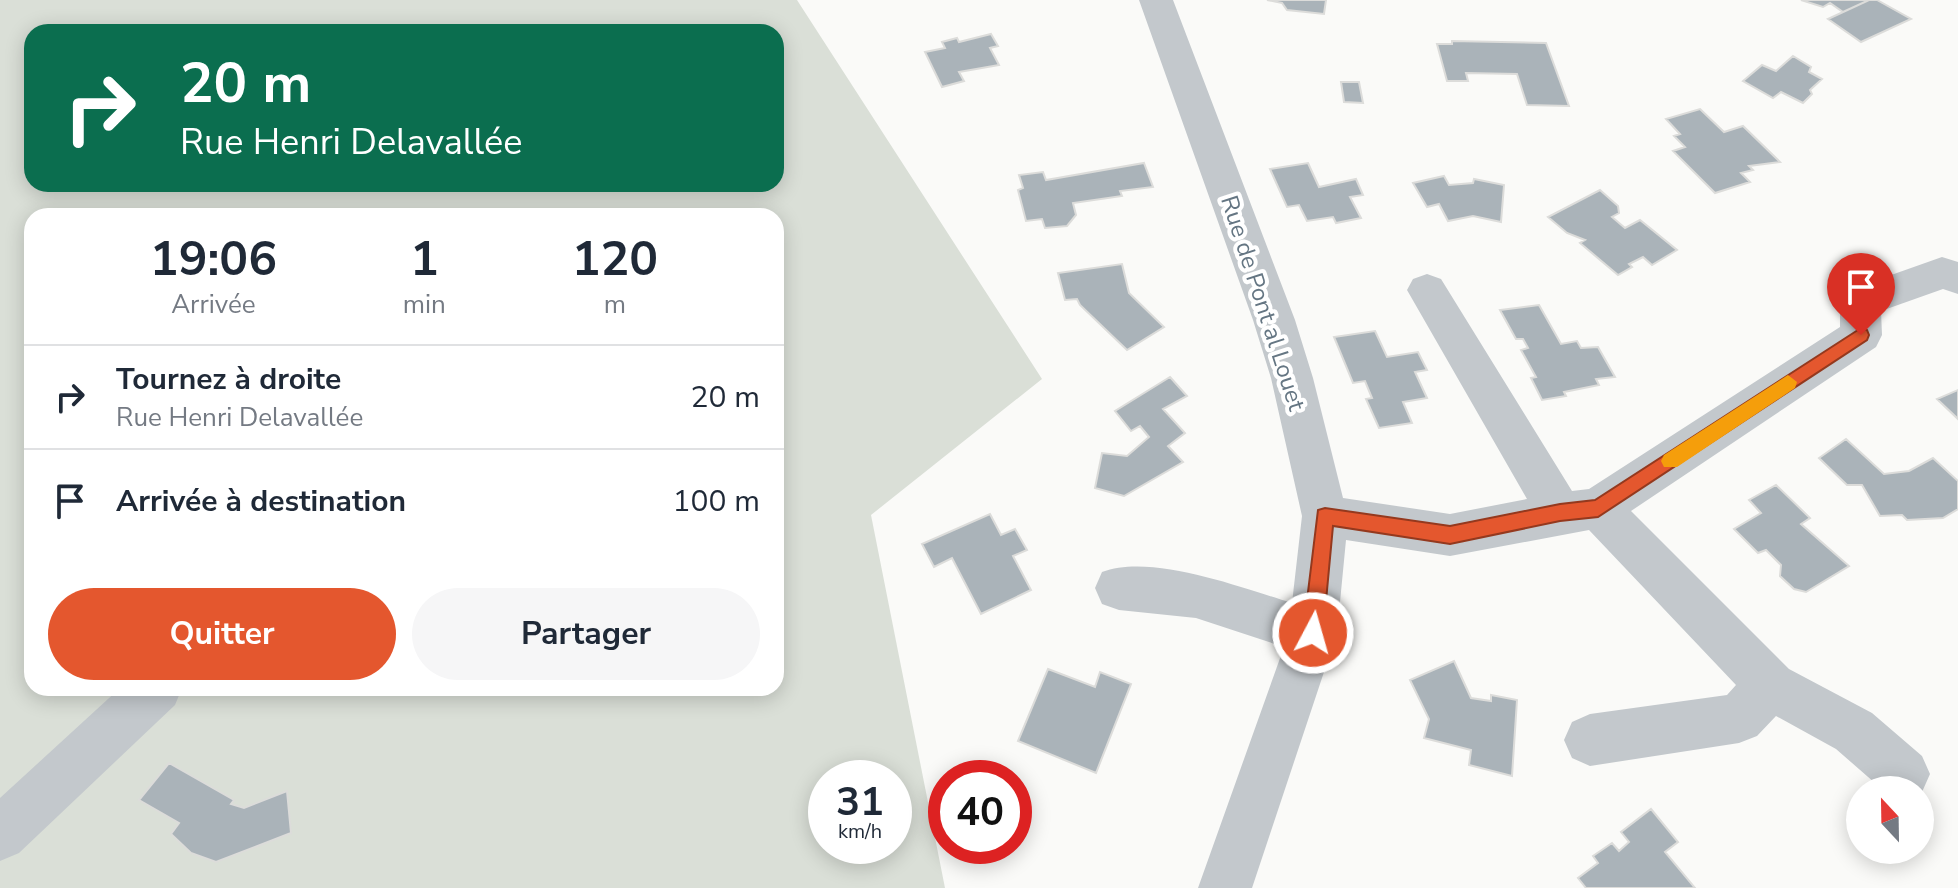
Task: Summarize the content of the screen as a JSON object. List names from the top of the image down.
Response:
{
  "streets": {
    "street": ["Rue de Pont al Louet"]
  },
  "north": "top",
  "page": {
    "turn": ["20 m", "Rue Henri Delavallée"],
    "eta": [
      "19:06",
      "Arrivée",
      "1",
      "min",
      "120",
      "m"
    ],
    "list": [
      {
        "name": "Tournez à droite",
        "note": "Rue Henri Delavallée",
        "value": "20 m"
      },
      {
        "name": "Arrivée à destination",
        "value": "100 m"
      }
    ],
    "buttons": ["Quitter", "Partager"],
    "speed": "31 km/h",
    "limit": "40"
  }
}
